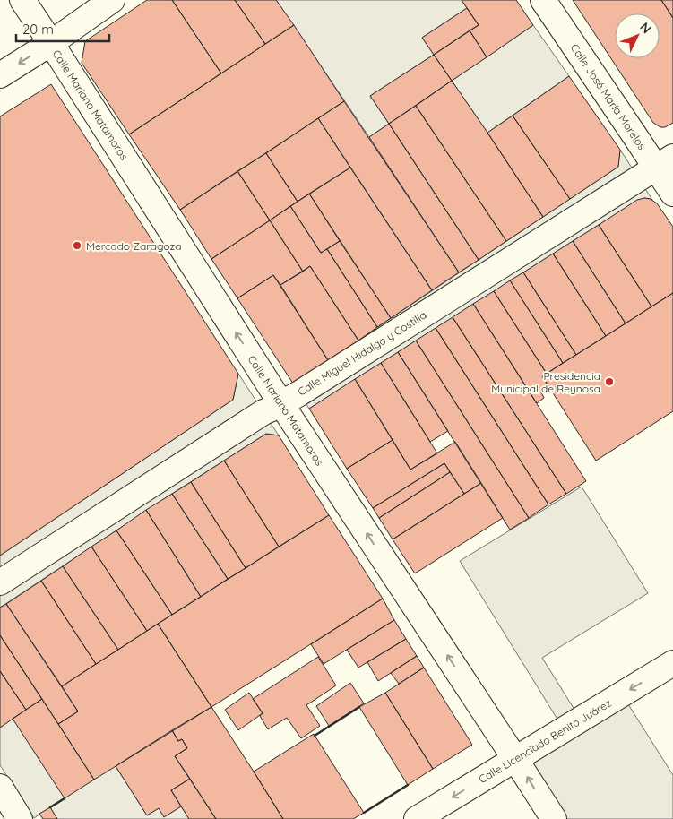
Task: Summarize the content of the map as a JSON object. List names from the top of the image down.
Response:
{
  "streets": {
    "street": [
      "Calle José María Morelos",
      "Calle Mariano Matamoros",
      "Calle Miguel Hidalgo y Costilla",
      "Calle Licenciado Benito Juárez"
    ]
  },
  "crossings": [
    ["Calle José María Morelos", "Calle Miguel Hidalgo y Costilla"],
    ["Calle Mariano Matamoros", "Calle Miguel Hidalgo y Costilla"],
    ["Calle Mariano Matamoros", "Calle Licenciado Benito Juárez"]
  ],
  "one_way": ["Calle Mariano Matamoros", "Calle Licenciado Benito Juárez"],
  "places": ["Mercado Zaragoza", "Presidencia Municipal de Reynosa"],
  "scale_bar": "20 m",
  "north": "top right"
}
